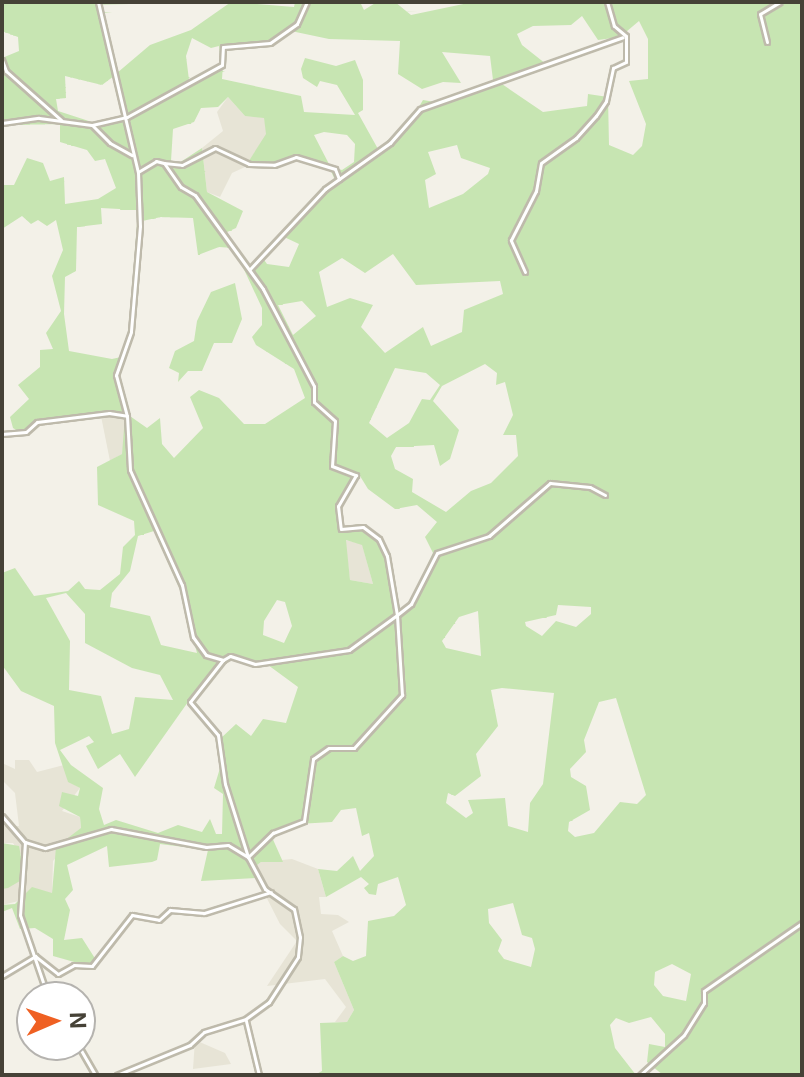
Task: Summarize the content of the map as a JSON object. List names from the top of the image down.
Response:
{
  "north": "right"
}
